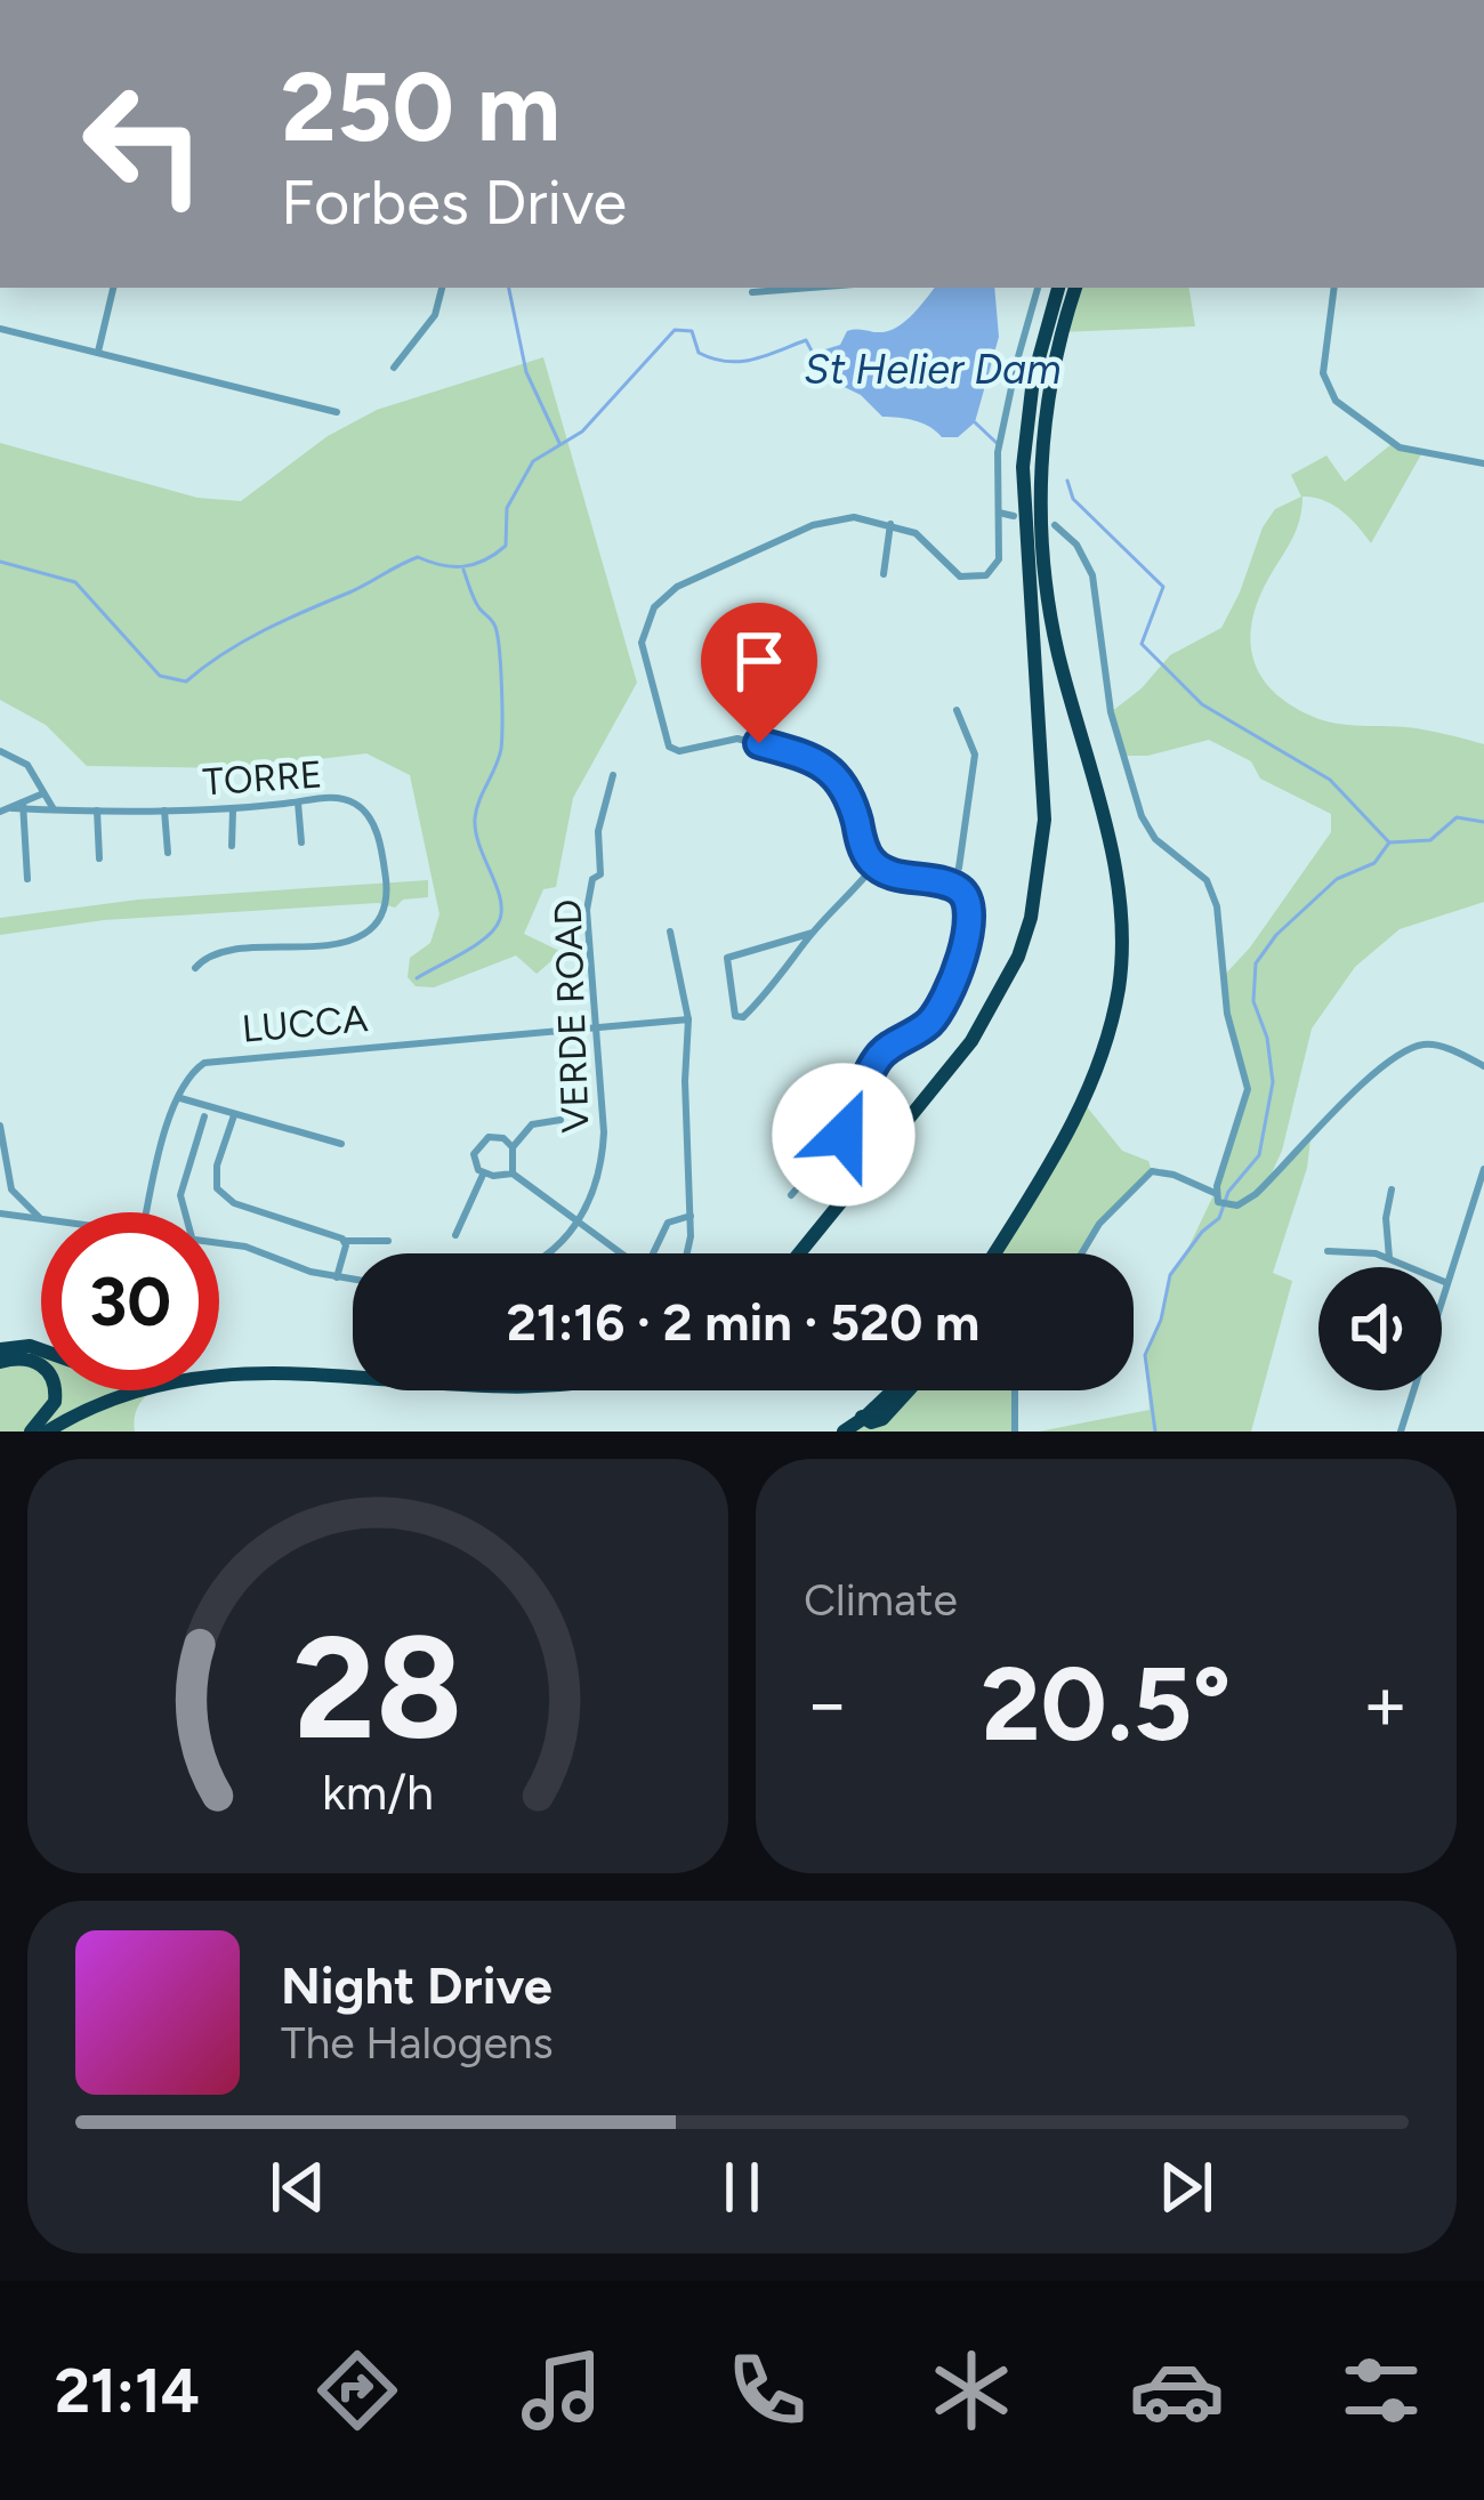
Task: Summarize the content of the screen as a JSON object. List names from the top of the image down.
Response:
{
  "streets": {
    "street": ["TORRE", "VERDE ROAD", "LUCCA"]
  },
  "crossings": [
    ["VERDE ROAD", "LUCCA"]
  ],
  "water": ["St Helier Dam"],
  "page": {
    "turn": ["250 m", "Forbes Drive"],
    "limit": "30",
    "trip": "21:16 · 2 min · 520 m",
    "tile": "Climate",
    "heat": ["−", "20.5°", "+"],
    "song": ["Night Drive", "The Halogens"],
    "tabs": "21:14",
    "gauge": ["28", "km/h"]
  }
}
